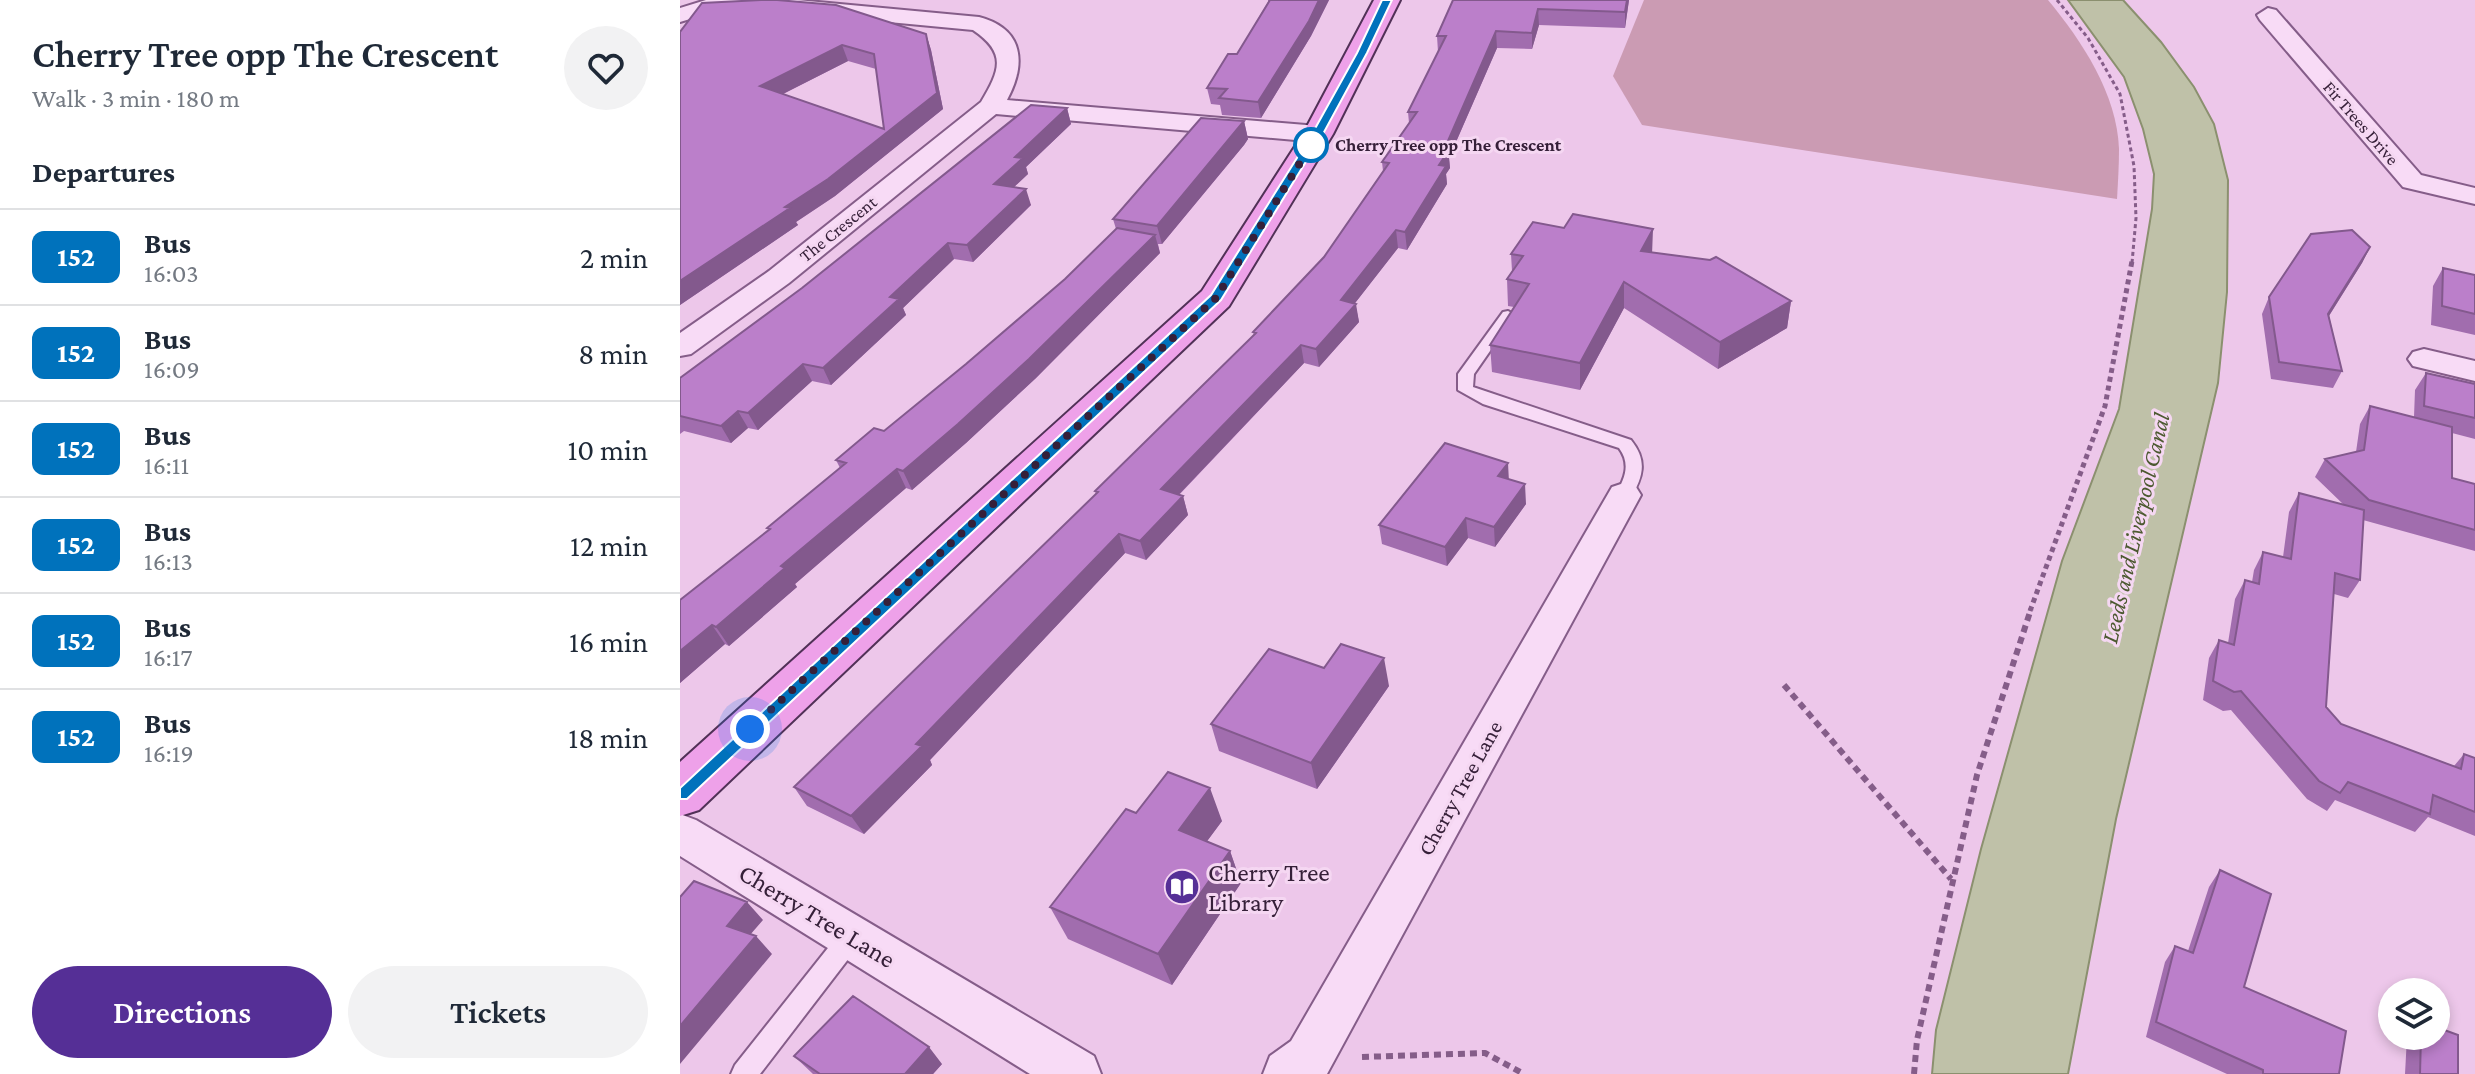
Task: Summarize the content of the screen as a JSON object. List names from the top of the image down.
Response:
{
  "streets": {
    "street": ["Fir Trees Drive", "The Crescent", "Cherry Tree Lane"]
  },
  "water": ["Leeds and Liverpool Canal"],
  "places": {
    "other": ["Cherry Tree opp The Crescent"],
    "library": ["Cherry Tree Library"]
  },
  "lines": ["bus line 152"],
  "page": {
    "heading": [
      ["Cherry Tree opp The Crescent", "Walk · 3 min · 180 m"],
      "Departures"
    ],
    "list": [
      {
        "mark": "152",
        "name": "Bus",
        "note": "16:03",
        "value": "2 min"
      },
      {
        "mark": "152",
        "name": "Bus",
        "note": "16:09",
        "value": "8 min"
      },
      {
        "mark": "152",
        "name": "Bus",
        "note": "16:11",
        "value": "10 min"
      },
      {
        "mark": "152",
        "name": "Bus",
        "note": "16:13",
        "value": "12 min"
      },
      {
        "mark": "152",
        "name": "Bus",
        "note": "16:17",
        "value": "16 min"
      },
      {
        "mark": "152",
        "name": "Bus",
        "note": "16:19",
        "value": "18 min"
      }
    ],
    "buttons": ["Directions", "Tickets"]
  }
}
